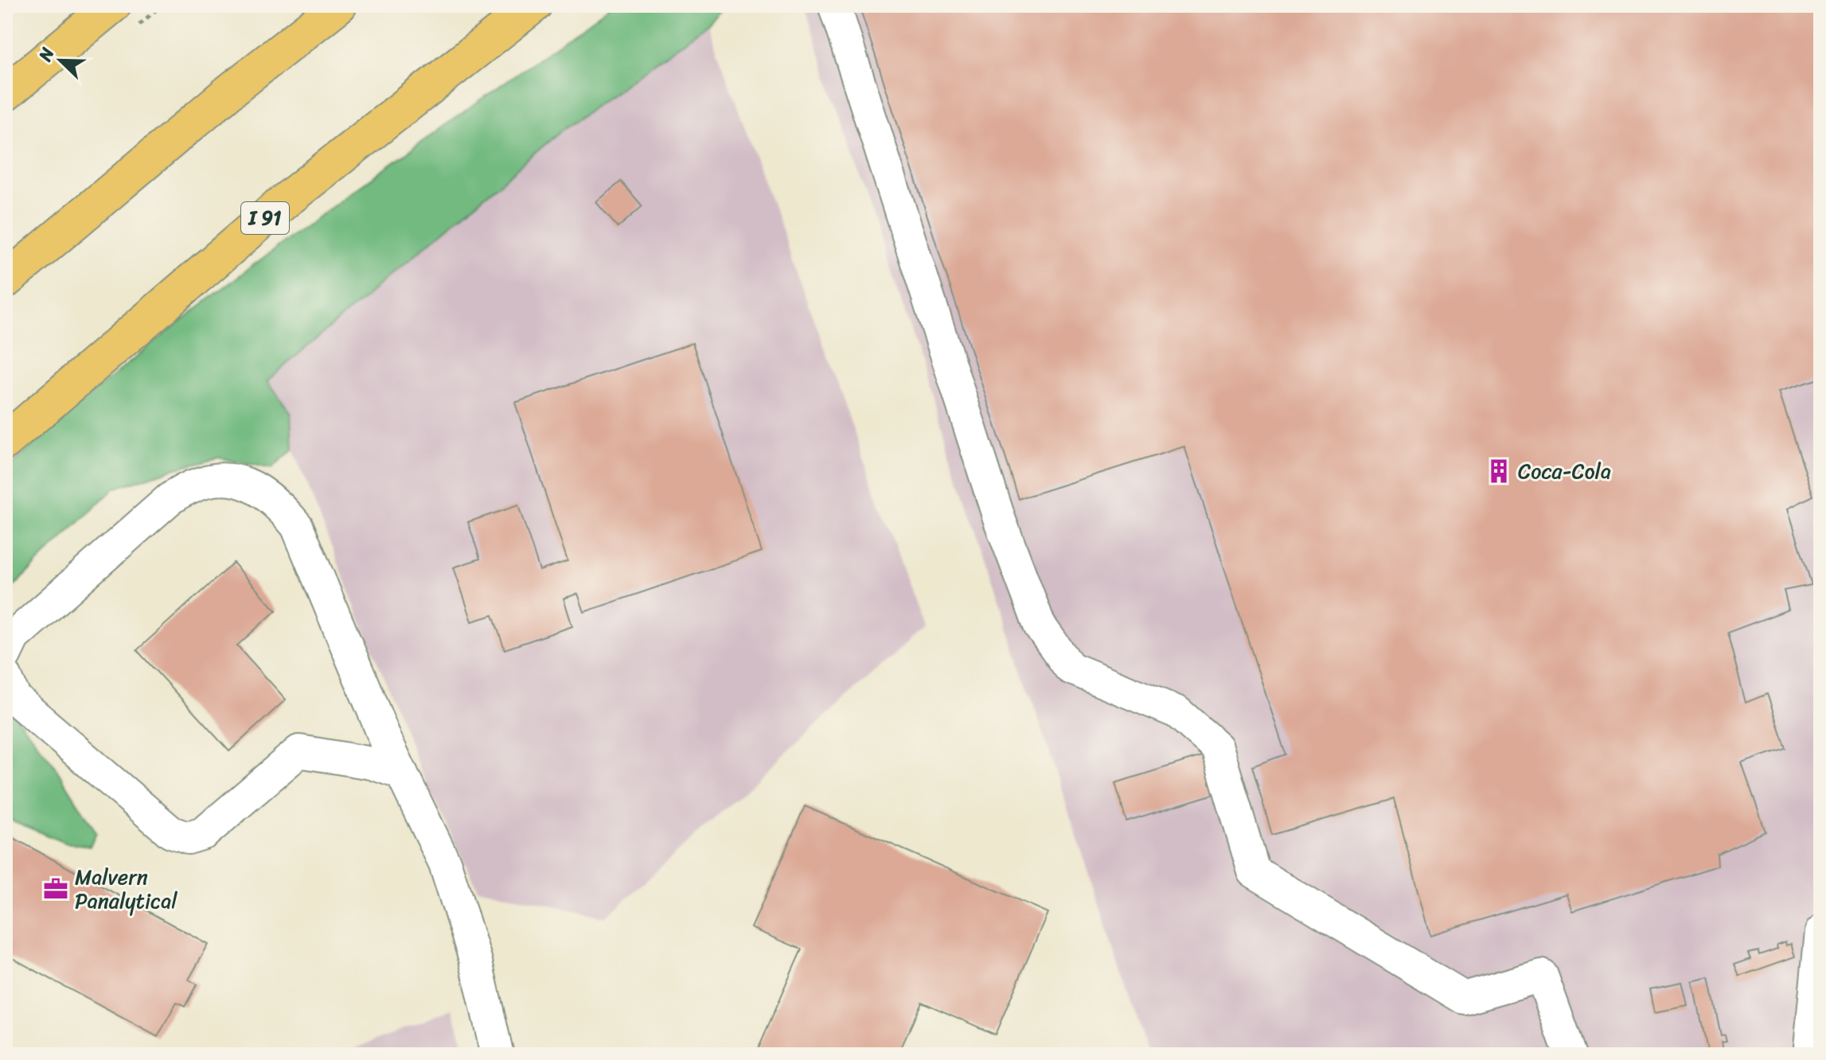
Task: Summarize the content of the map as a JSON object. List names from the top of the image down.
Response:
{
  "streets": {
    "main road": ["I 91"]
  },
  "places": {
    "building": ["Coca-Cola"],
    "office": ["Malvern Panalytical"]
  },
  "north": "top left"
}
